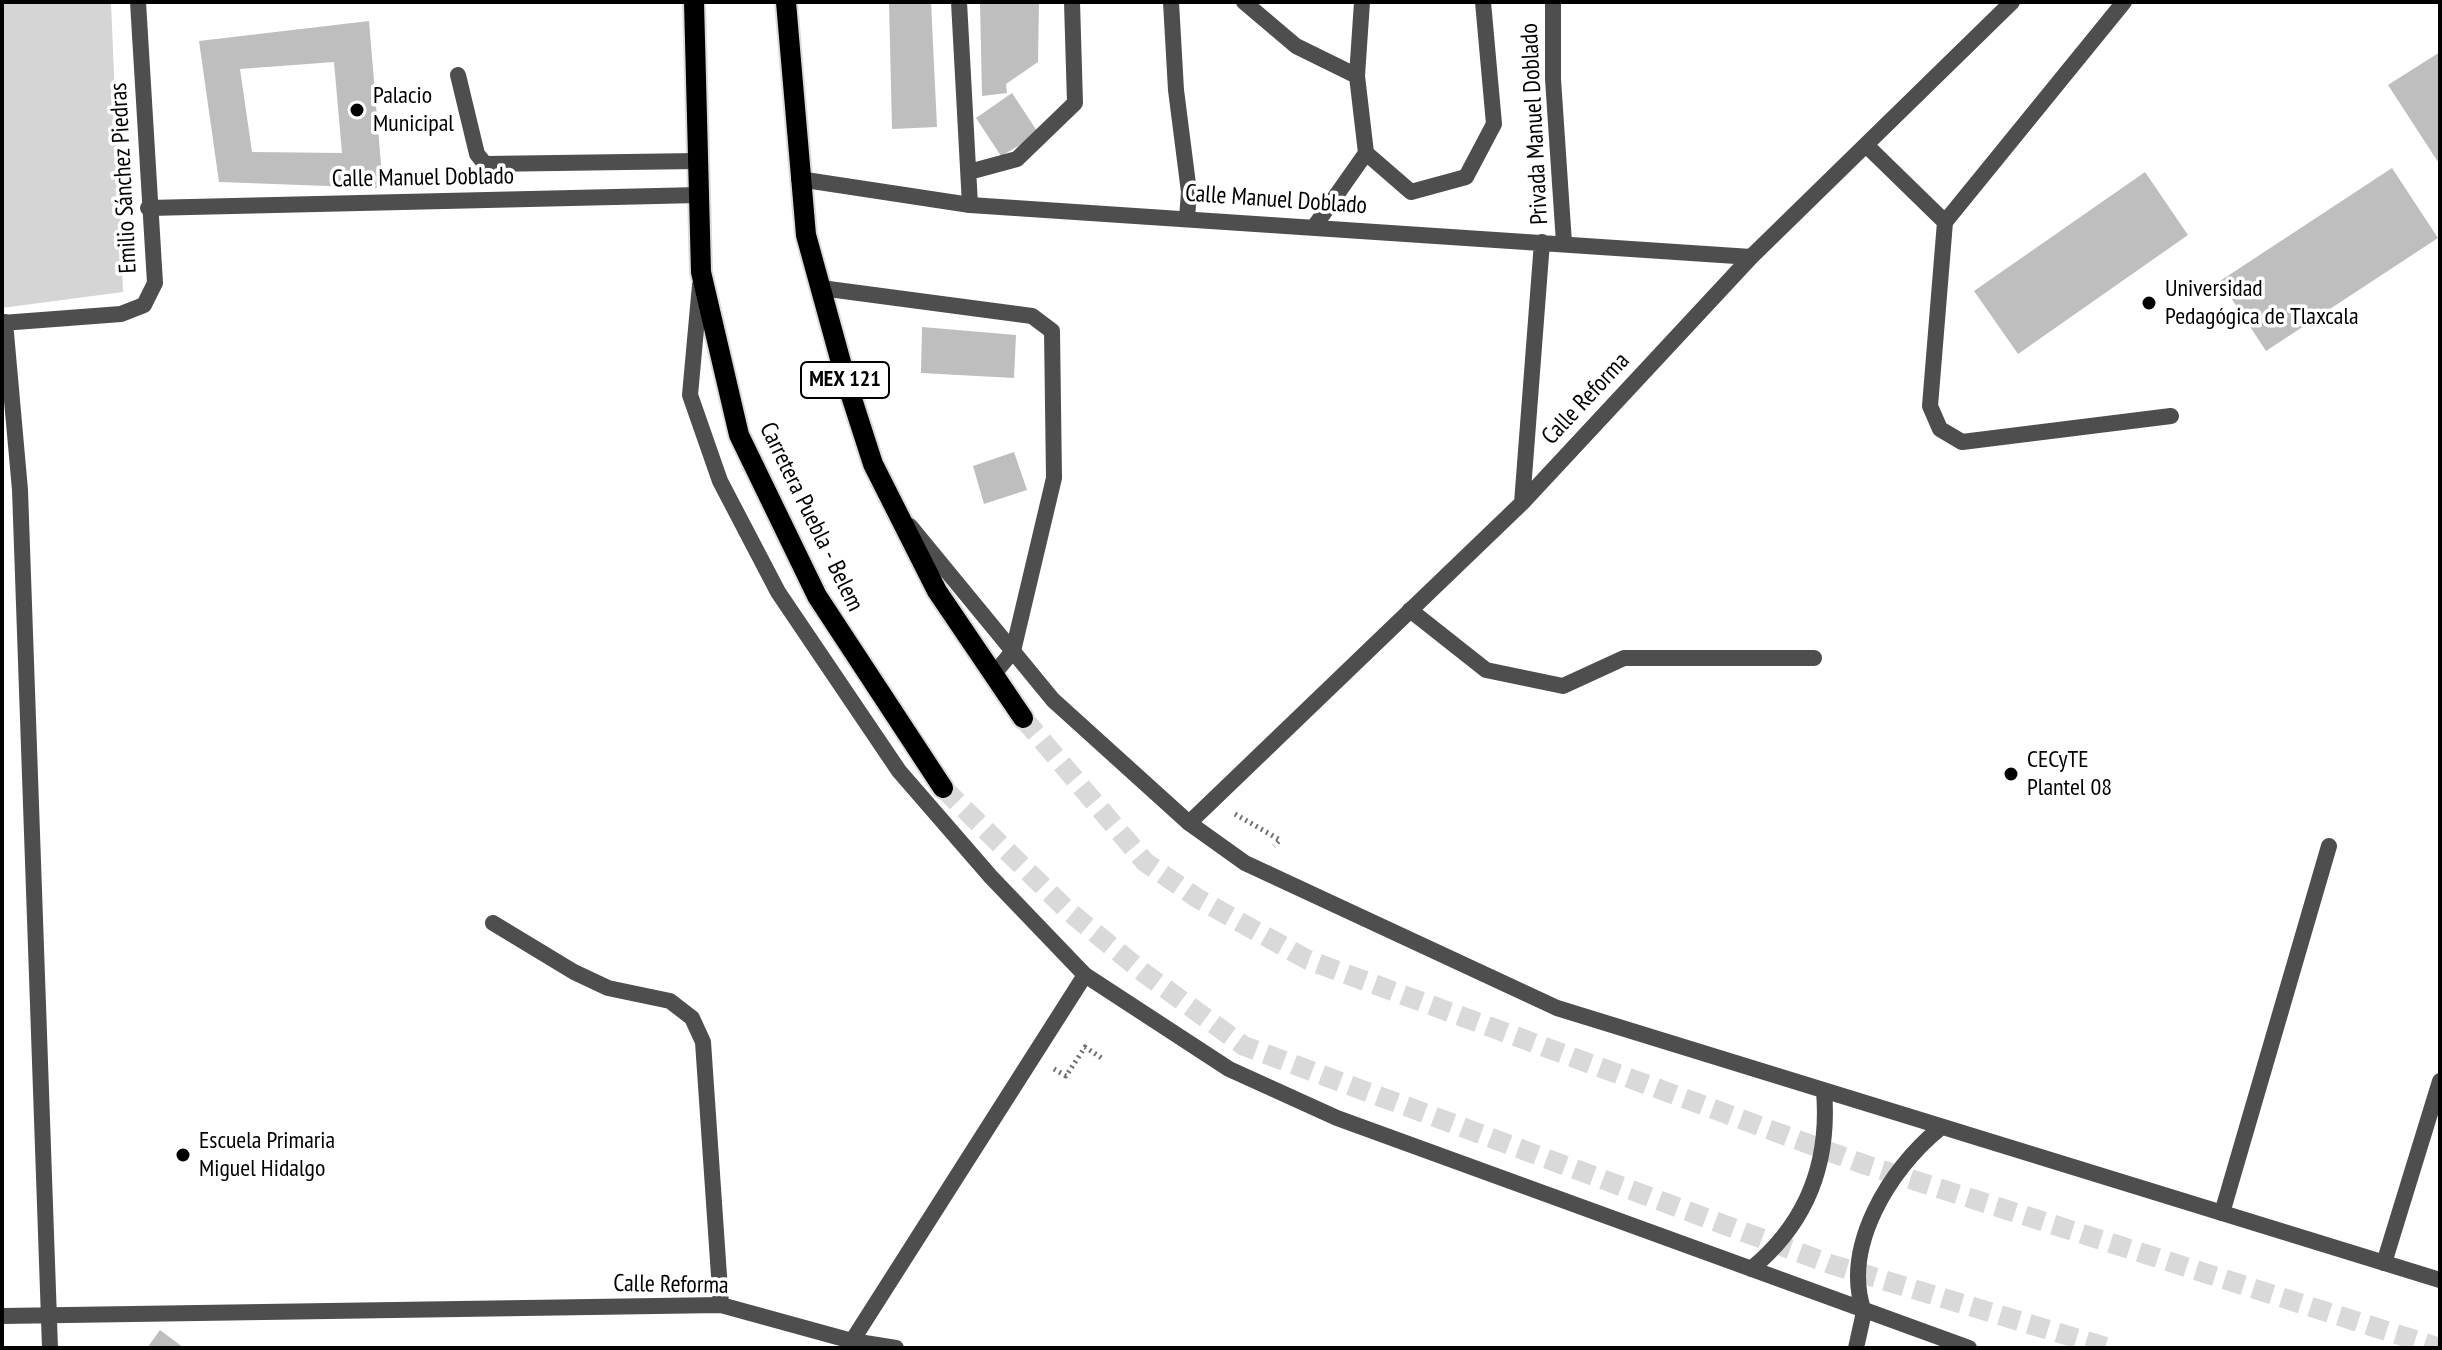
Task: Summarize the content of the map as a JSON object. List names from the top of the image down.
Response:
{
  "streets": {
    "main road": ["MEX 121", "Carretera Puebla - Belem"],
    "street": [
      "Privada Manuel Doblado",
      "Emilio Sánchez Piedras",
      "Calle Manuel Doblado",
      "Calle Reforma"
    ]
  },
  "crossings": [
    ["Privada Manuel Doblado", "Calle Manuel Doblado"],
    ["Emilio Sánchez Piedras", "Calle Manuel Doblado"],
    ["Calle Manuel Doblado", "MEX 121"],
    ["Calle Manuel Doblado", "Calle Reforma"],
    ["Calle Manuel Doblado", "Carretera Puebla - Belem"]
  ],
  "places": [
    "Palacio Municipal",
    "Universidad Pedagógica de Tlaxcala",
    "CECyTE Plantel 08",
    "Escuela Primaria Miguel Hidalgo"
  ]
}
